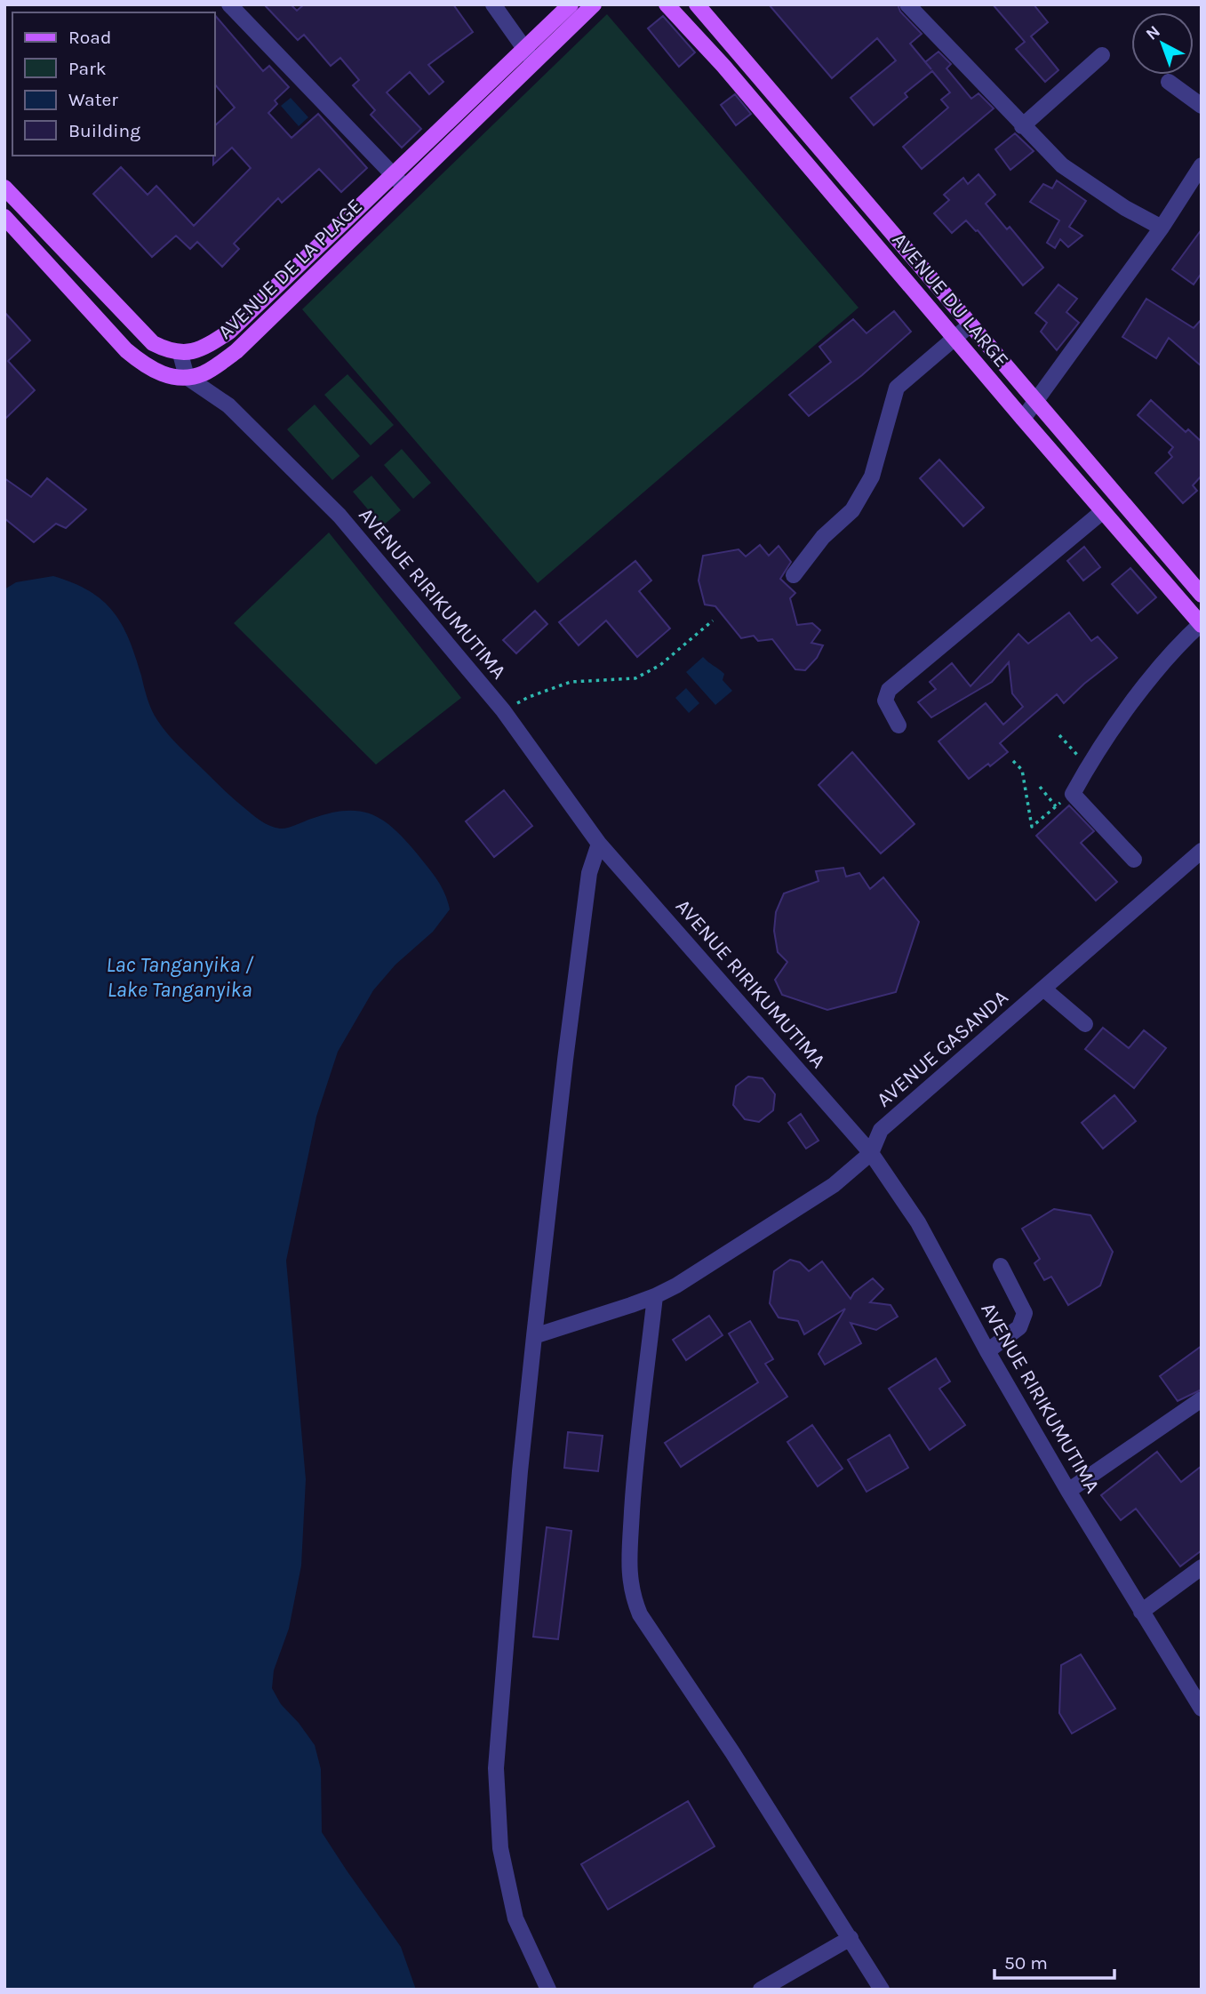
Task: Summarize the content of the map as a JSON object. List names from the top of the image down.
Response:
{
  "streets": {
    "main road": ["AVENUE DE LA PLAGE", "AVENUE DU LARGE"],
    "street": ["AVENUE RIRIKUMUTIMA", "AVENUE GASANDA"]
  },
  "crossings": [
    ["AVENUE DE LA PLAGE", "AVENUE RIRIKUMUTIMA"],
    ["AVENUE RIRIKUMUTIMA", "AVENUE GASANDA"]
  ],
  "water": ["Lac Tanganyika / Lake Tanganyika"],
  "legend": [
    "Road",
    "Park",
    "Water",
    "Building"
  ],
  "scale_bar": "50 m",
  "north": "top left"
}
